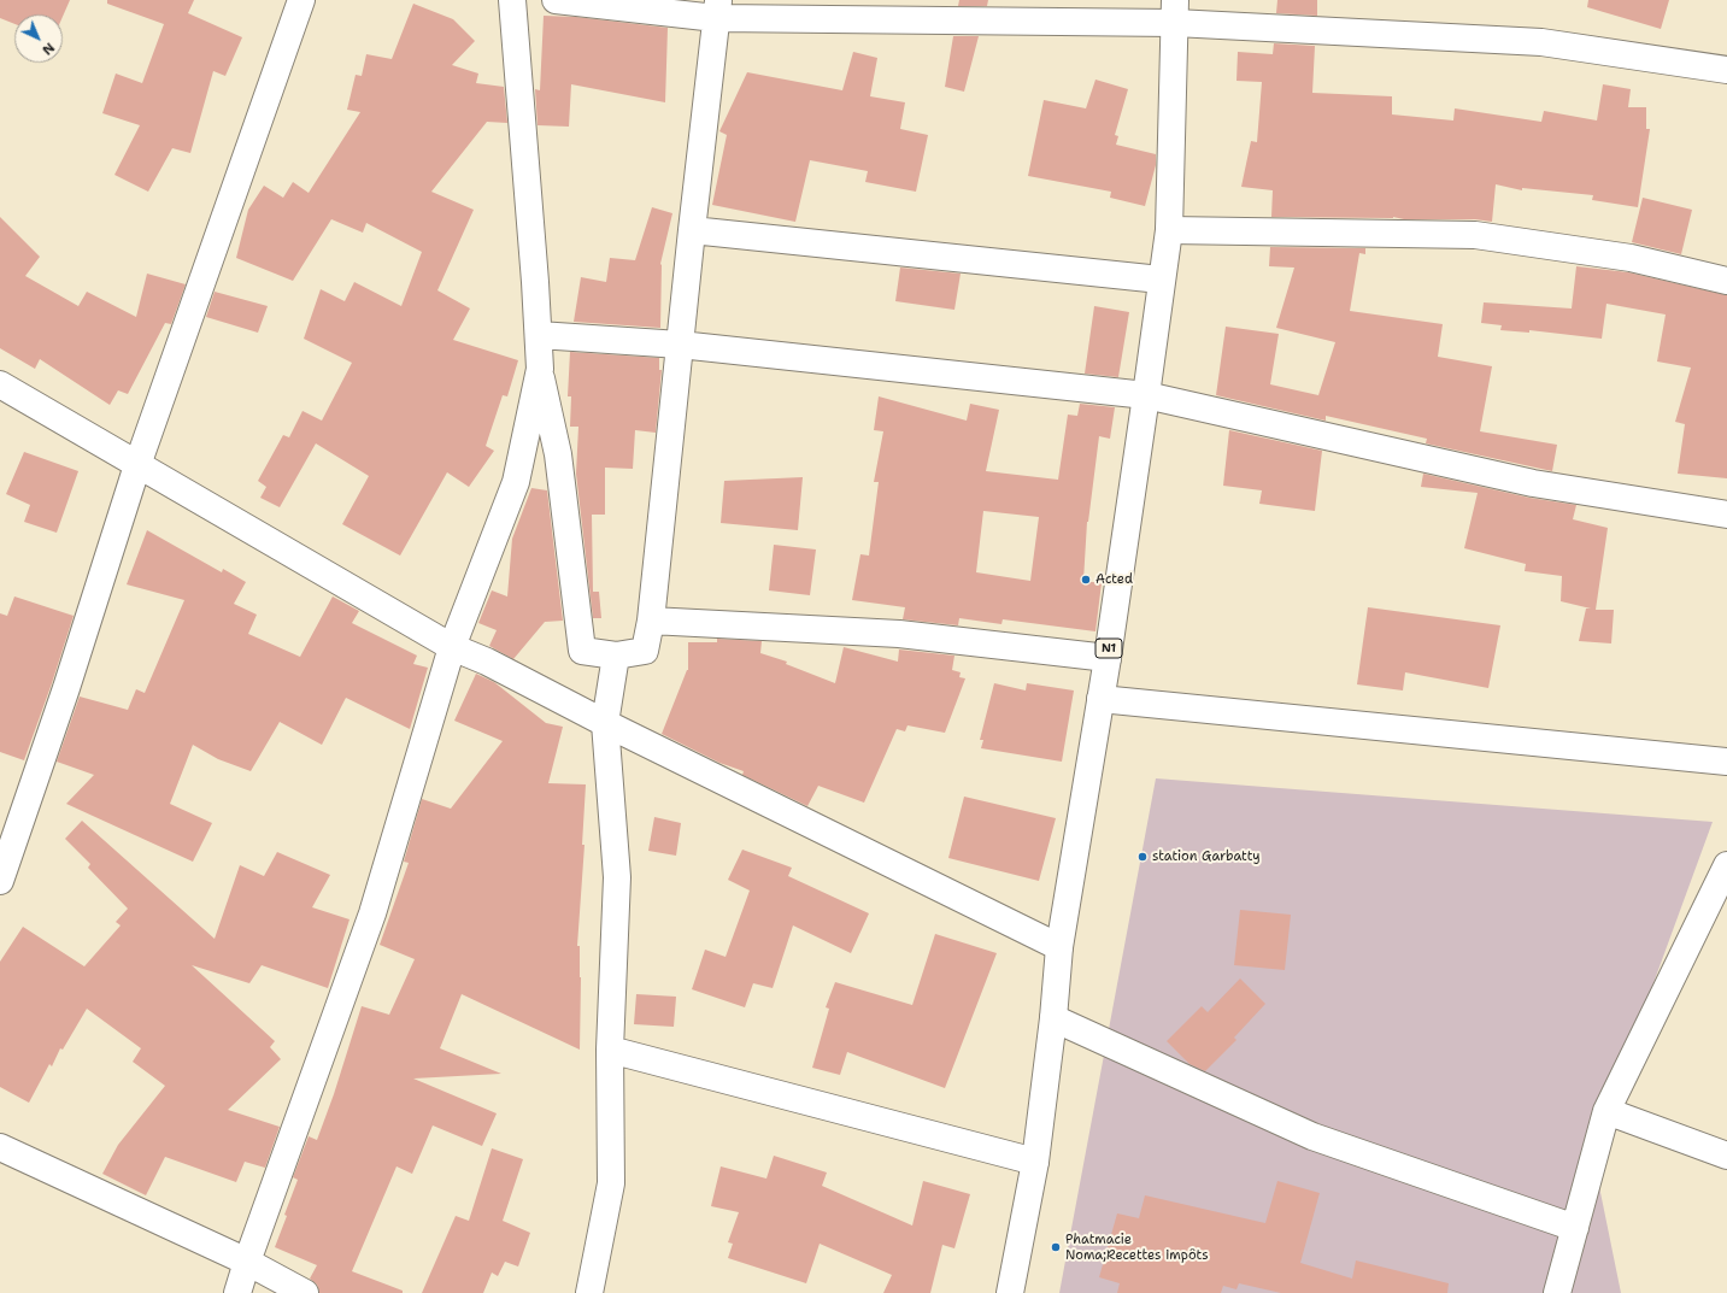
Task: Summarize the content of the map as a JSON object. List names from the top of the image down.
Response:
{
  "streets": {
    "main road": ["N1"]
  },
  "places": ["Acted", "station Garbatty", "Phatmacie Noma;Recettes impôts"],
  "north": "bottom right"
}
